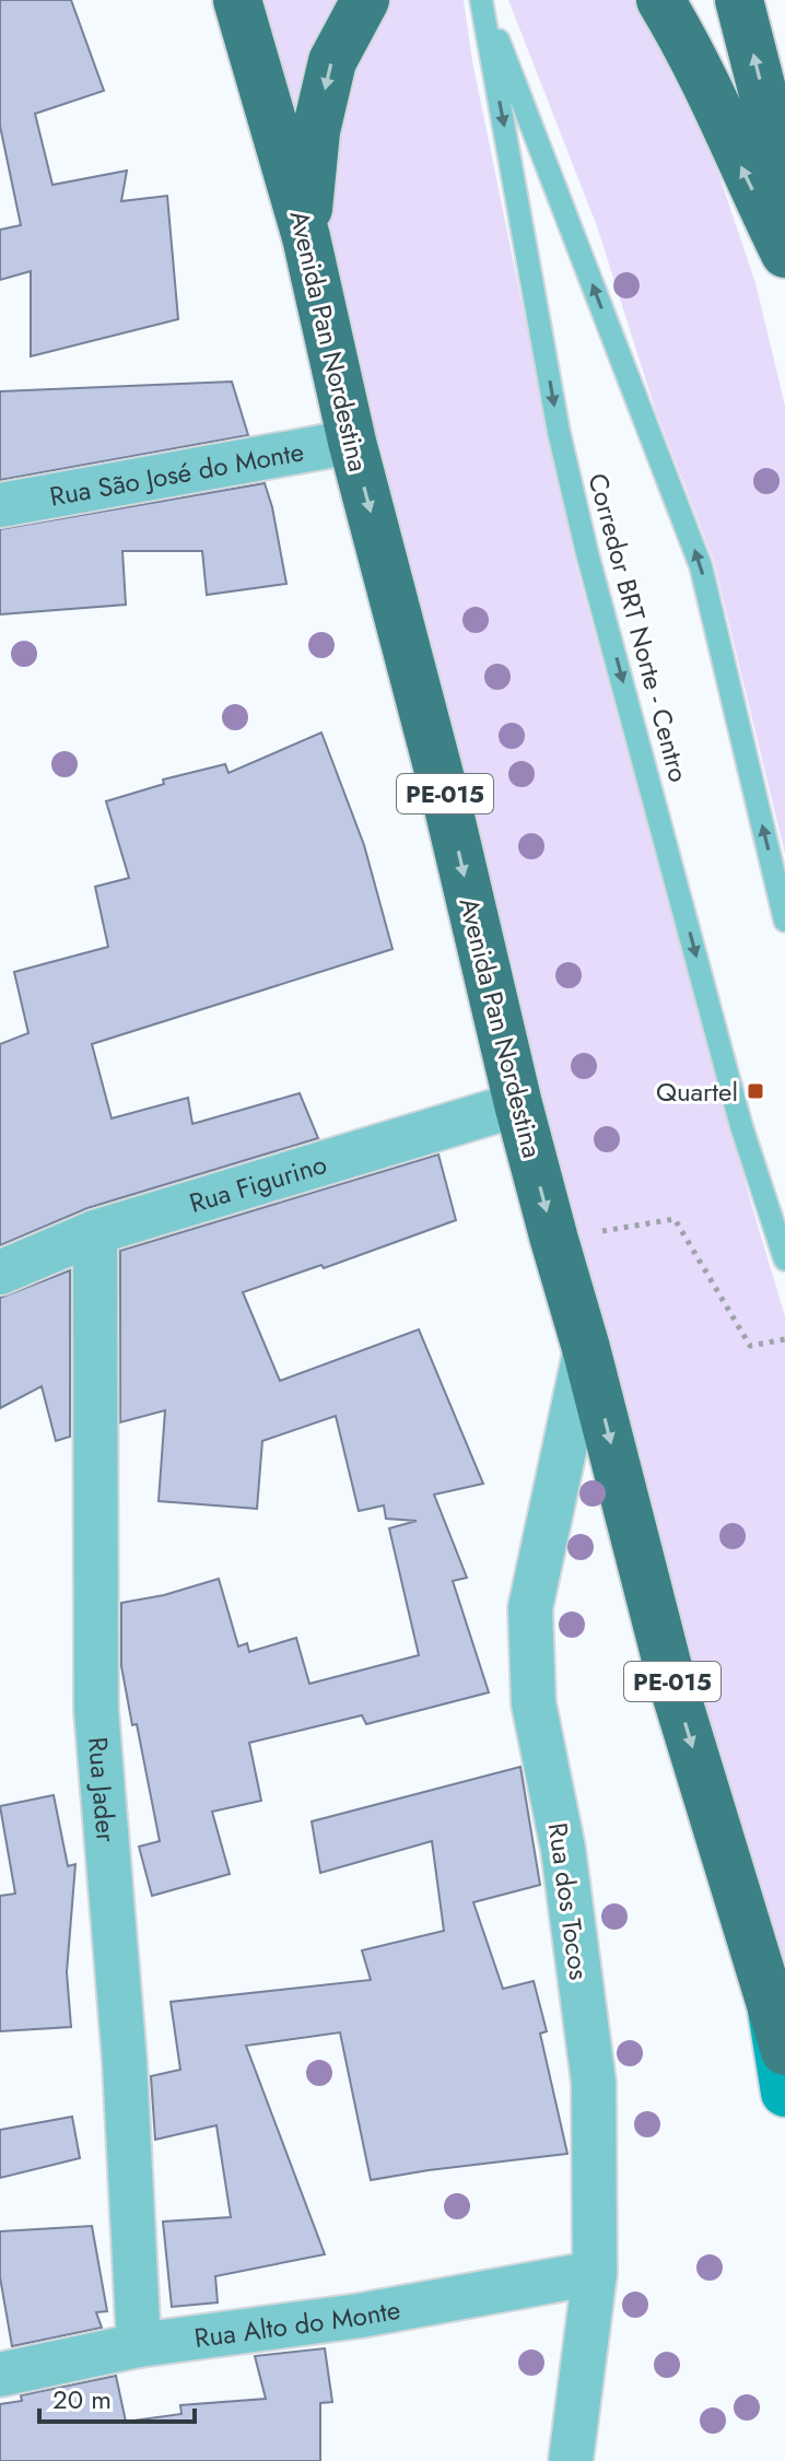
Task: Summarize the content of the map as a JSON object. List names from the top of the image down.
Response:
{
  "streets": {
    "highway": ["Avenida Pan Nordestina", "PE-015"],
    "street": [
      "Rua São José do Monte",
      "Rua Figurino",
      "Rua Jader",
      "Rua dos Tocos",
      "Rua Alto do Monte"
    ],
    "lane": ["Corredor BRT Norte - Centro"]
  },
  "crossings": [
    ["Avenida Pan Nordestina", "Rua São José do Monte"],
    ["Avenida Pan Nordestina", "Rua Figurino"],
    ["Avenida Pan Nordestina", "Rua dos Tocos"],
    ["Rua Figurino", "Rua Jader"],
    ["Rua Jader", "Rua Alto do Monte"],
    ["Rua dos Tocos", "Rua Alto do Monte"]
  ],
  "one_way": ["Avenida Pan Nordestina"],
  "places": {
    "transit": ["Quartel"]
  },
  "scale_bar": "20 m"
}
